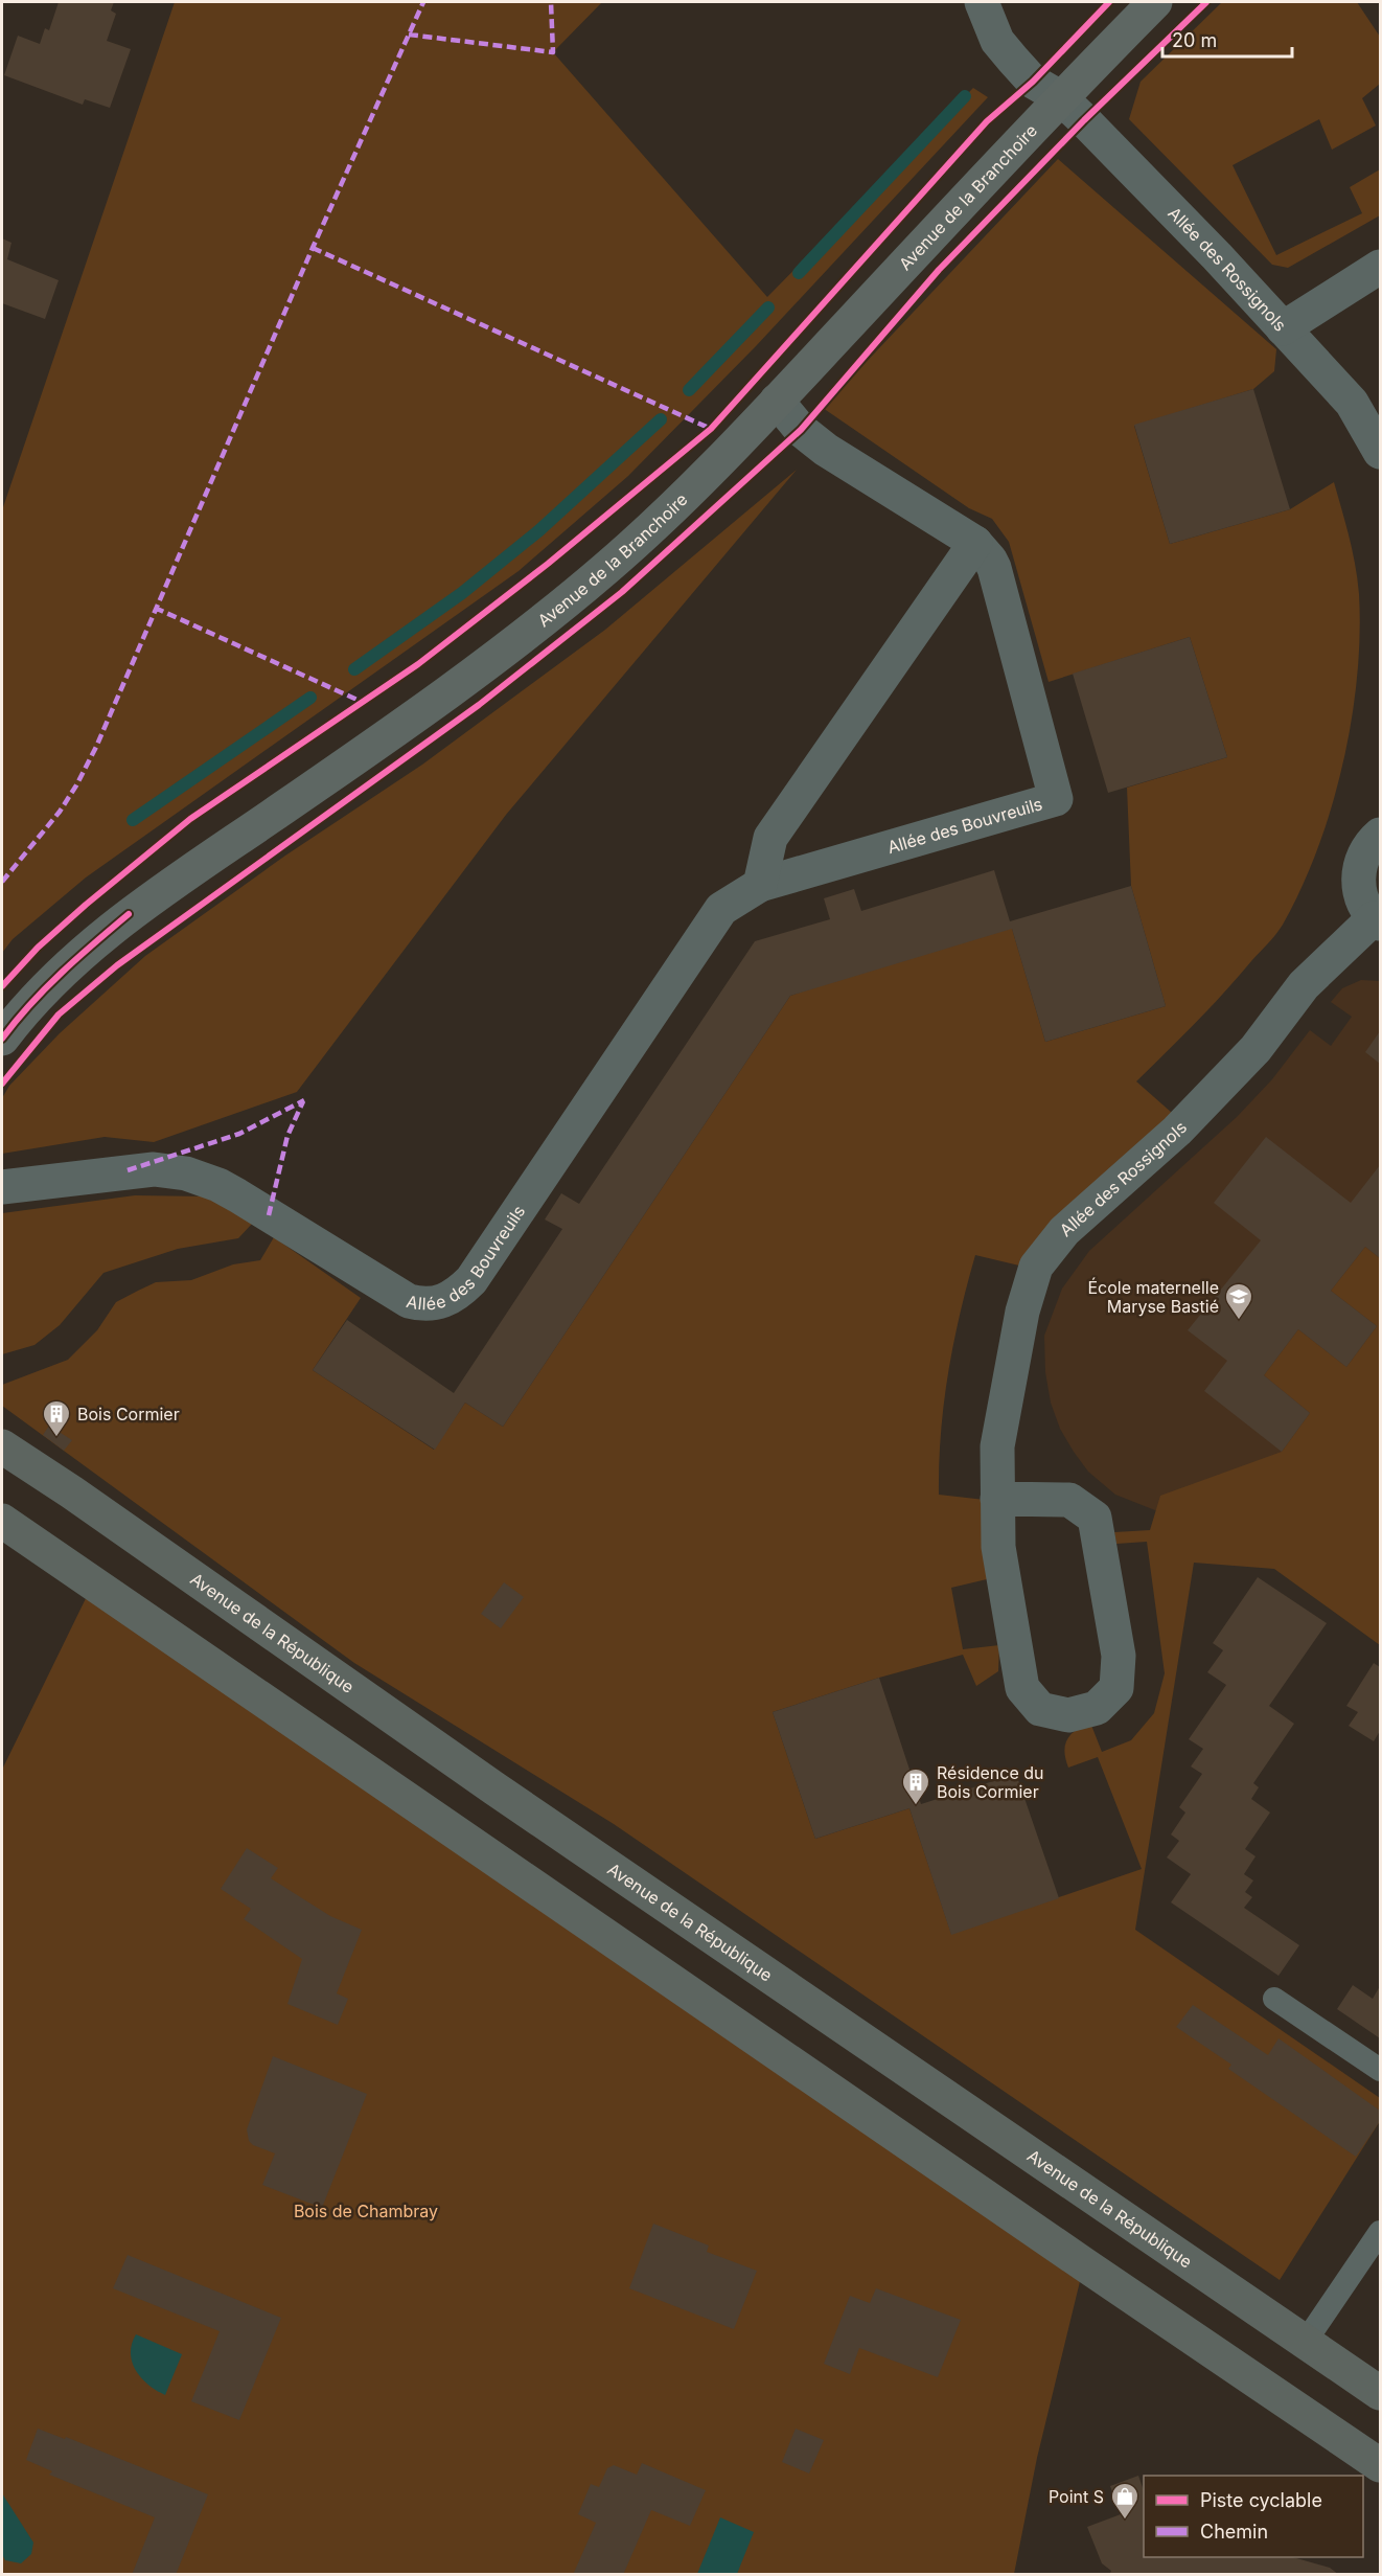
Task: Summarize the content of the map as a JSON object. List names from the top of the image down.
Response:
{
  "streets": {
    "main road": ["Avenue de la Branchoire", "Avenue de la République"],
    "street": ["Allée des Rossignols", "Allée des Bouvreuils"]
  },
  "crossings": [
    ["Avenue de la Branchoire", "Allée des Rossignols"],
    ["Avenue de la Branchoire", "Allée des Bouvreuils"]
  ],
  "parks": ["Bois de Chambray"],
  "places": {
    "school or university": ["École maternelle Maryse Bastié"],
    "building": ["Bois Cormier", "Résidence du Bois Cormier"],
    "shop": ["Point S"]
  },
  "legend": ["Piste cyclable", "Chemin"],
  "scale_bar": "20 m"
}
